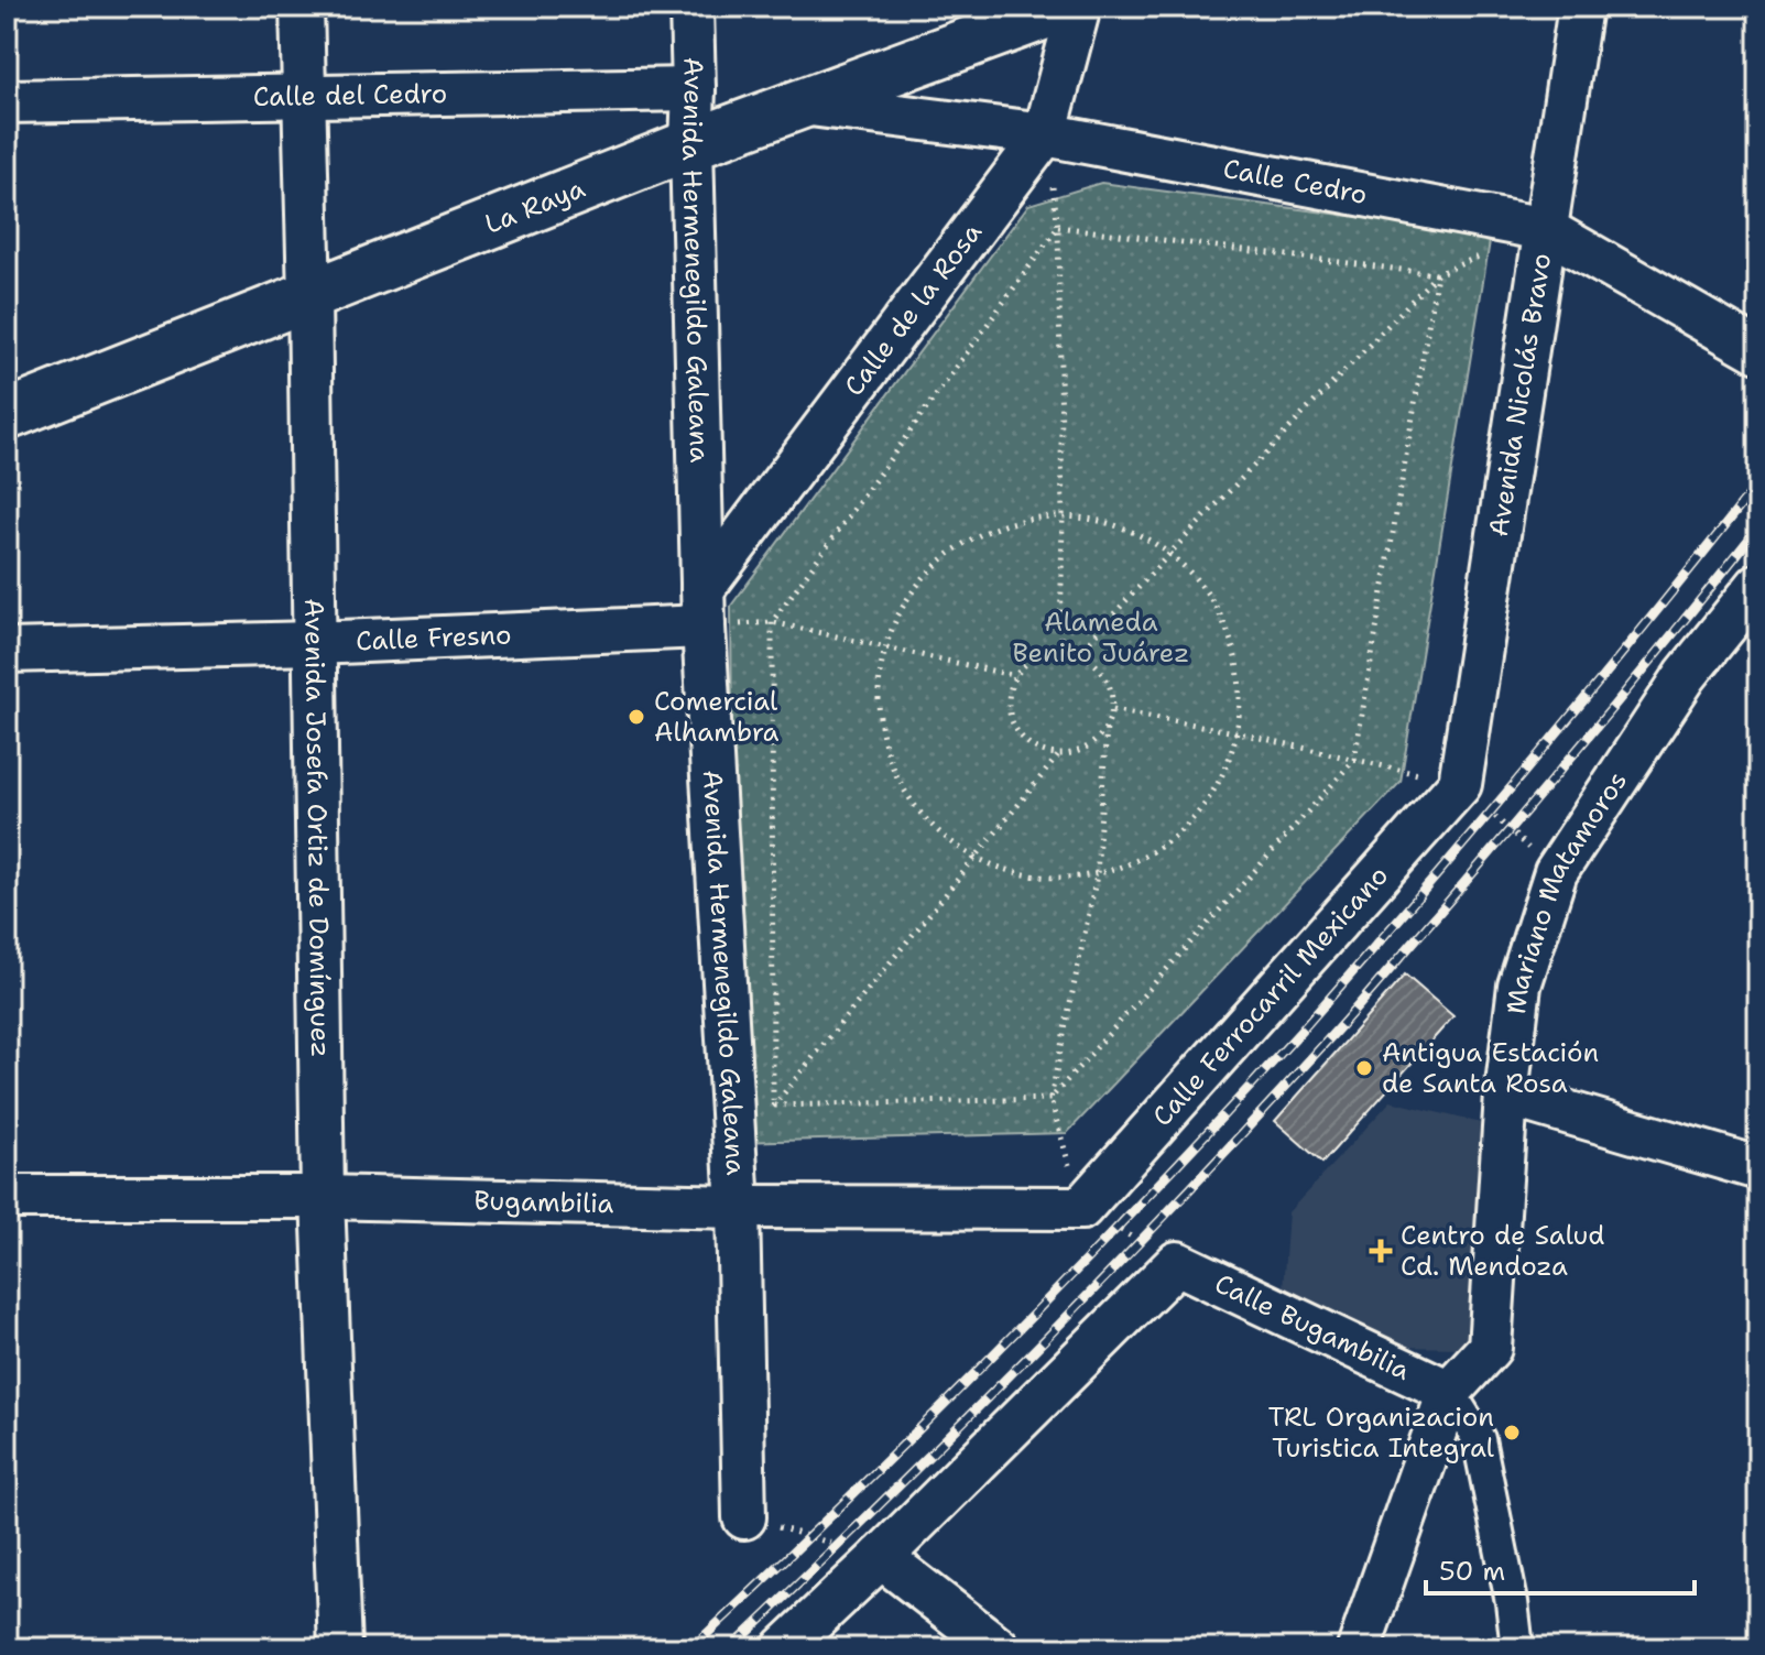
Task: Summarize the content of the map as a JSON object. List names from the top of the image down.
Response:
{
  "streets": {
    "main road": ["La Raya"],
    "street": [
      "Calle del Cedro",
      "Calle Cedro",
      "Avenida Hermenegildo Galeana",
      "Calle de la Rosa",
      "Avenida Nicolás Bravo",
      "Calle Fresno",
      "Avenida Josefa Ortiz de Domínguez",
      "Mariano Matamoros",
      "Calle Ferrocarril Mexicano",
      "Bugambilia",
      "Calle Bugambilia"
    ]
  },
  "crossings": [
    ["Calle del Cedro", "Avenida Hermenegildo Galeana"],
    ["Calle del Cedro", "Avenida Josefa Ortiz de Domínguez"],
    ["Calle Cedro", "La Raya"],
    ["Calle Cedro", "Calle de la Rosa"],
    ["Calle Cedro", "Avenida Nicolás Bravo"],
    ["La Raya", "Avenida Hermenegildo Galeana"],
    ["La Raya", "Avenida Josefa Ortiz de Domínguez"],
    ["Avenida Hermenegildo Galeana", "Calle de la Rosa"],
    ["Avenida Hermenegildo Galeana", "Calle Fresno"],
    ["Avenida Hermenegildo Galeana", "Bugambilia"],
    ["Calle de la Rosa", "Calle Fresno"],
    ["Avenida Nicolás Bravo", "Calle Ferrocarril Mexicano"],
    ["Calle Fresno", "Avenida Josefa Ortiz de Domínguez"],
    ["Avenida Josefa Ortiz de Domínguez", "Bugambilia"],
    ["Mariano Matamoros", "Calle Bugambilia"],
    ["Calle Ferrocarril Mexicano", "Bugambilia"]
  ],
  "parks": ["Alameda Benito Juárez"],
  "places": {
    "other": ["Comercial Alhambra", "Antigua Estación de Santa Rosa", "TRL Organizacion Turistica Integral"],
    "health": ["Centro de Salud Cd. Mendoza"]
  },
  "scale_bar": "50 m"
}
